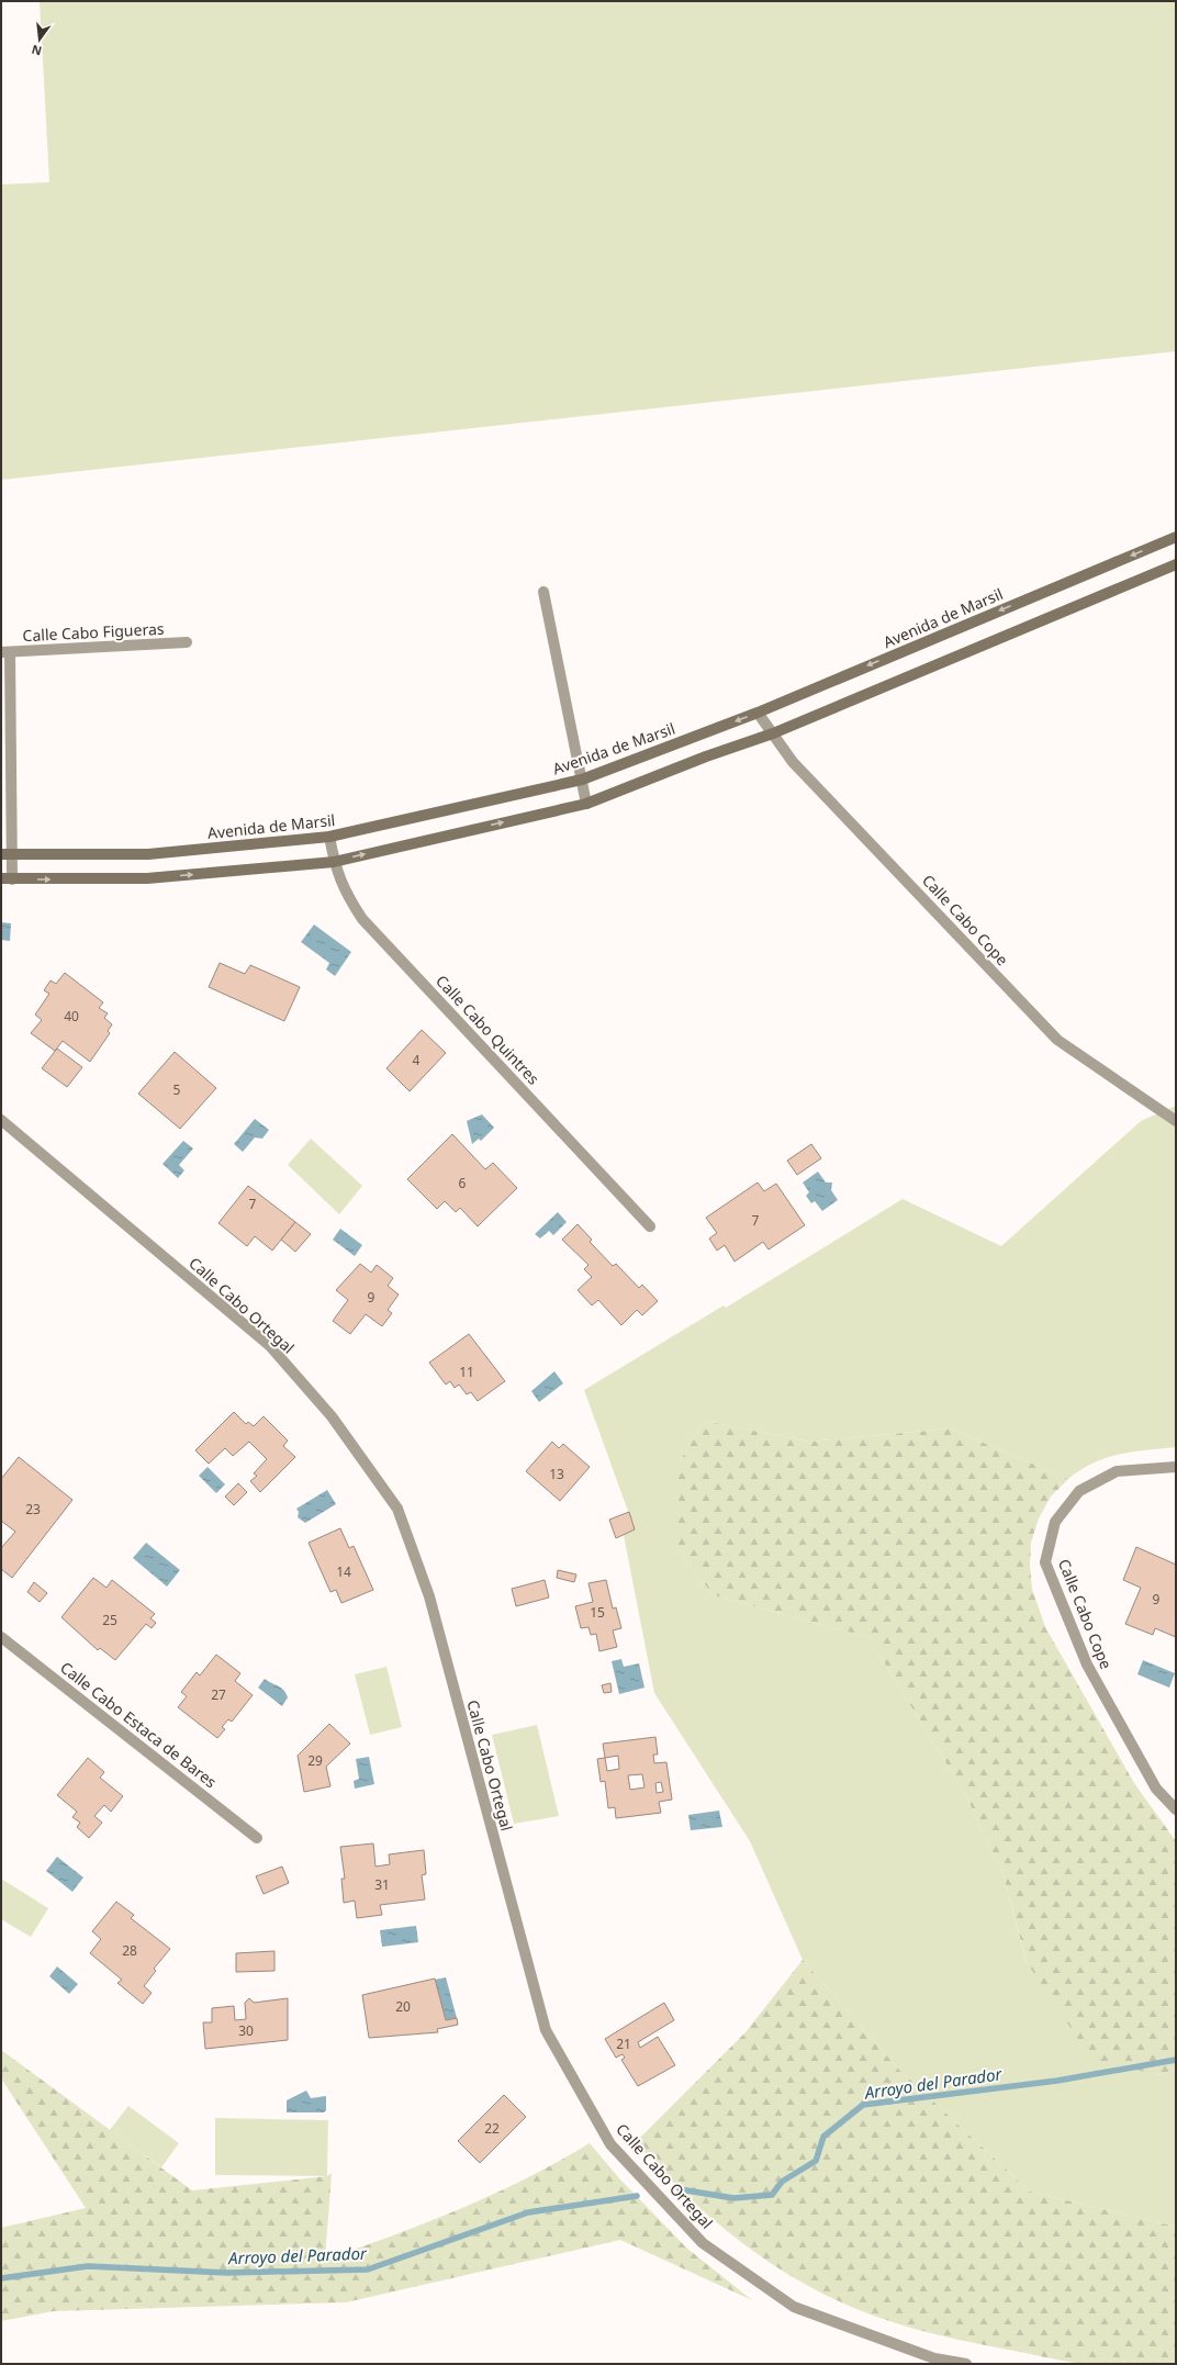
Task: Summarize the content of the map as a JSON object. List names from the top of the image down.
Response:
{
  "streets": {
    "street": [
      "Avenida de Marsil",
      "Calle Cabo Figueras",
      "Calle Cabo Cope",
      "Calle Cabo Quintres",
      "Calle Cabo Ortegal",
      "Calle Cabo Estaca de Bares"
    ]
  },
  "crossings": [
    ["Avenida de Marsil", "Calle Cabo Cope"],
    ["Avenida de Marsil", "Calle Cabo Quintres"]
  ],
  "water": ["Arroyo del Parador"],
  "house_numbers": [
    "40",
    "4",
    "5",
    "6",
    "7",
    "7",
    "9",
    "11",
    "13",
    "23",
    "14",
    "9",
    "15",
    "25",
    "27",
    "29",
    "31",
    "28",
    "20",
    "30",
    "21",
    "22"
  ],
  "north": "bottom"
}
